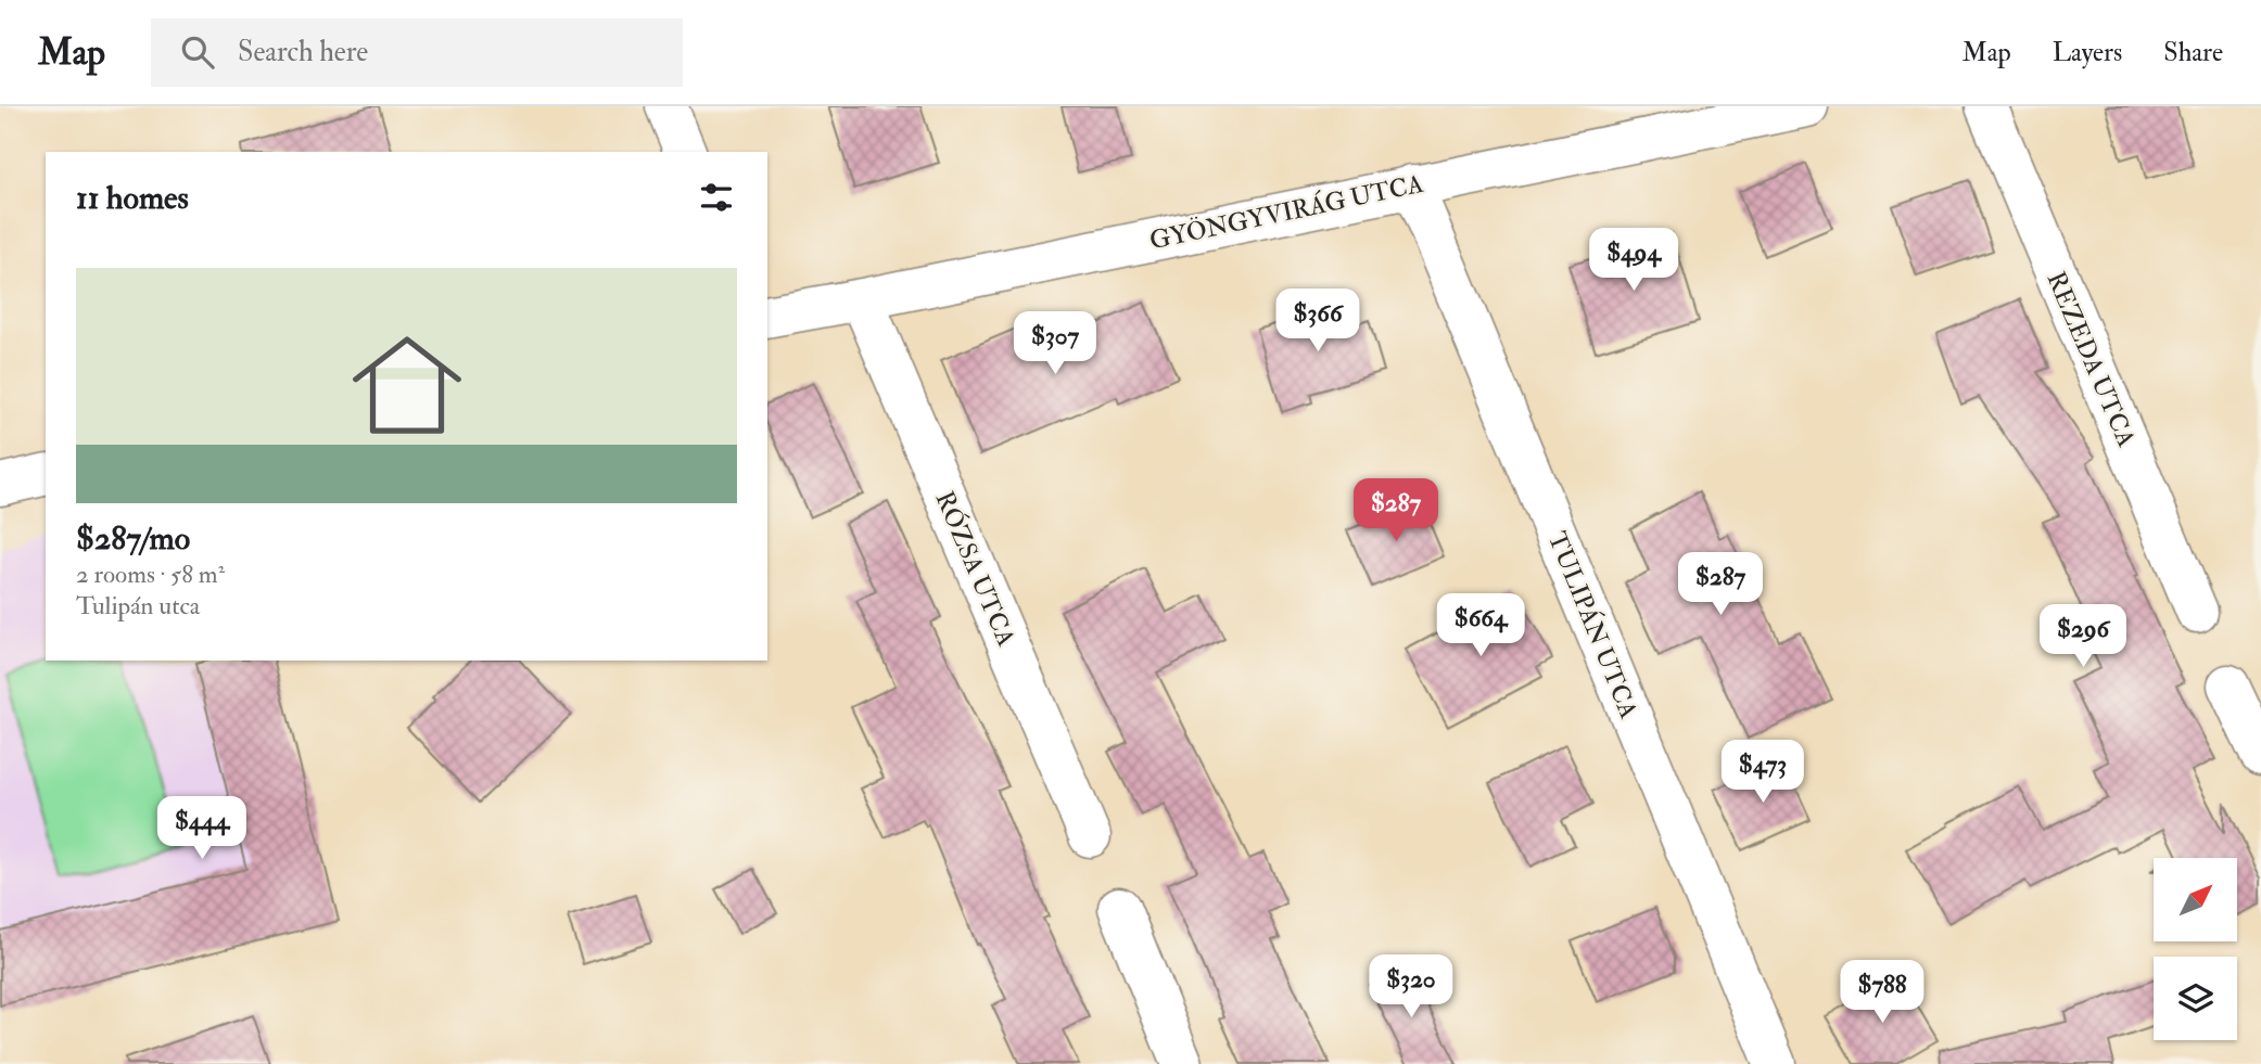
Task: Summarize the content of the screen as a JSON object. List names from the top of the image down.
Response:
{
  "streets": {
    "street": [
      "GYÖNGYVIRÁG UTCA",
      "REZEDA UTCA",
      "RÓZSA UTCA",
      "TULIPÁN UTCA"
    ]
  },
  "crossings": [
    ["GYÖNGYVIRÁG UTCA", "RÓZSA UTCA"],
    ["GYÖNGYVIRÁG UTCA", "TULIPÁN UTCA"]
  ],
  "north": "top right",
  "page": {
    "header": "Map",
    "search": "Search here",
    "nav": ["Map", "Layers", "Share"],
    "heading": "11 homes",
    "price": [
      "$494",
      "$366",
      "$307",
      "$287",
      "$287",
      "$664",
      "$296",
      "$473",
      "$444",
      "$320",
      "$788"
    ],
    "list": [
      {
        "name": "$287/mo",
        "note": "2 rooms · 58 m² · Tulipán utca"
      }
    ]
  }
}
